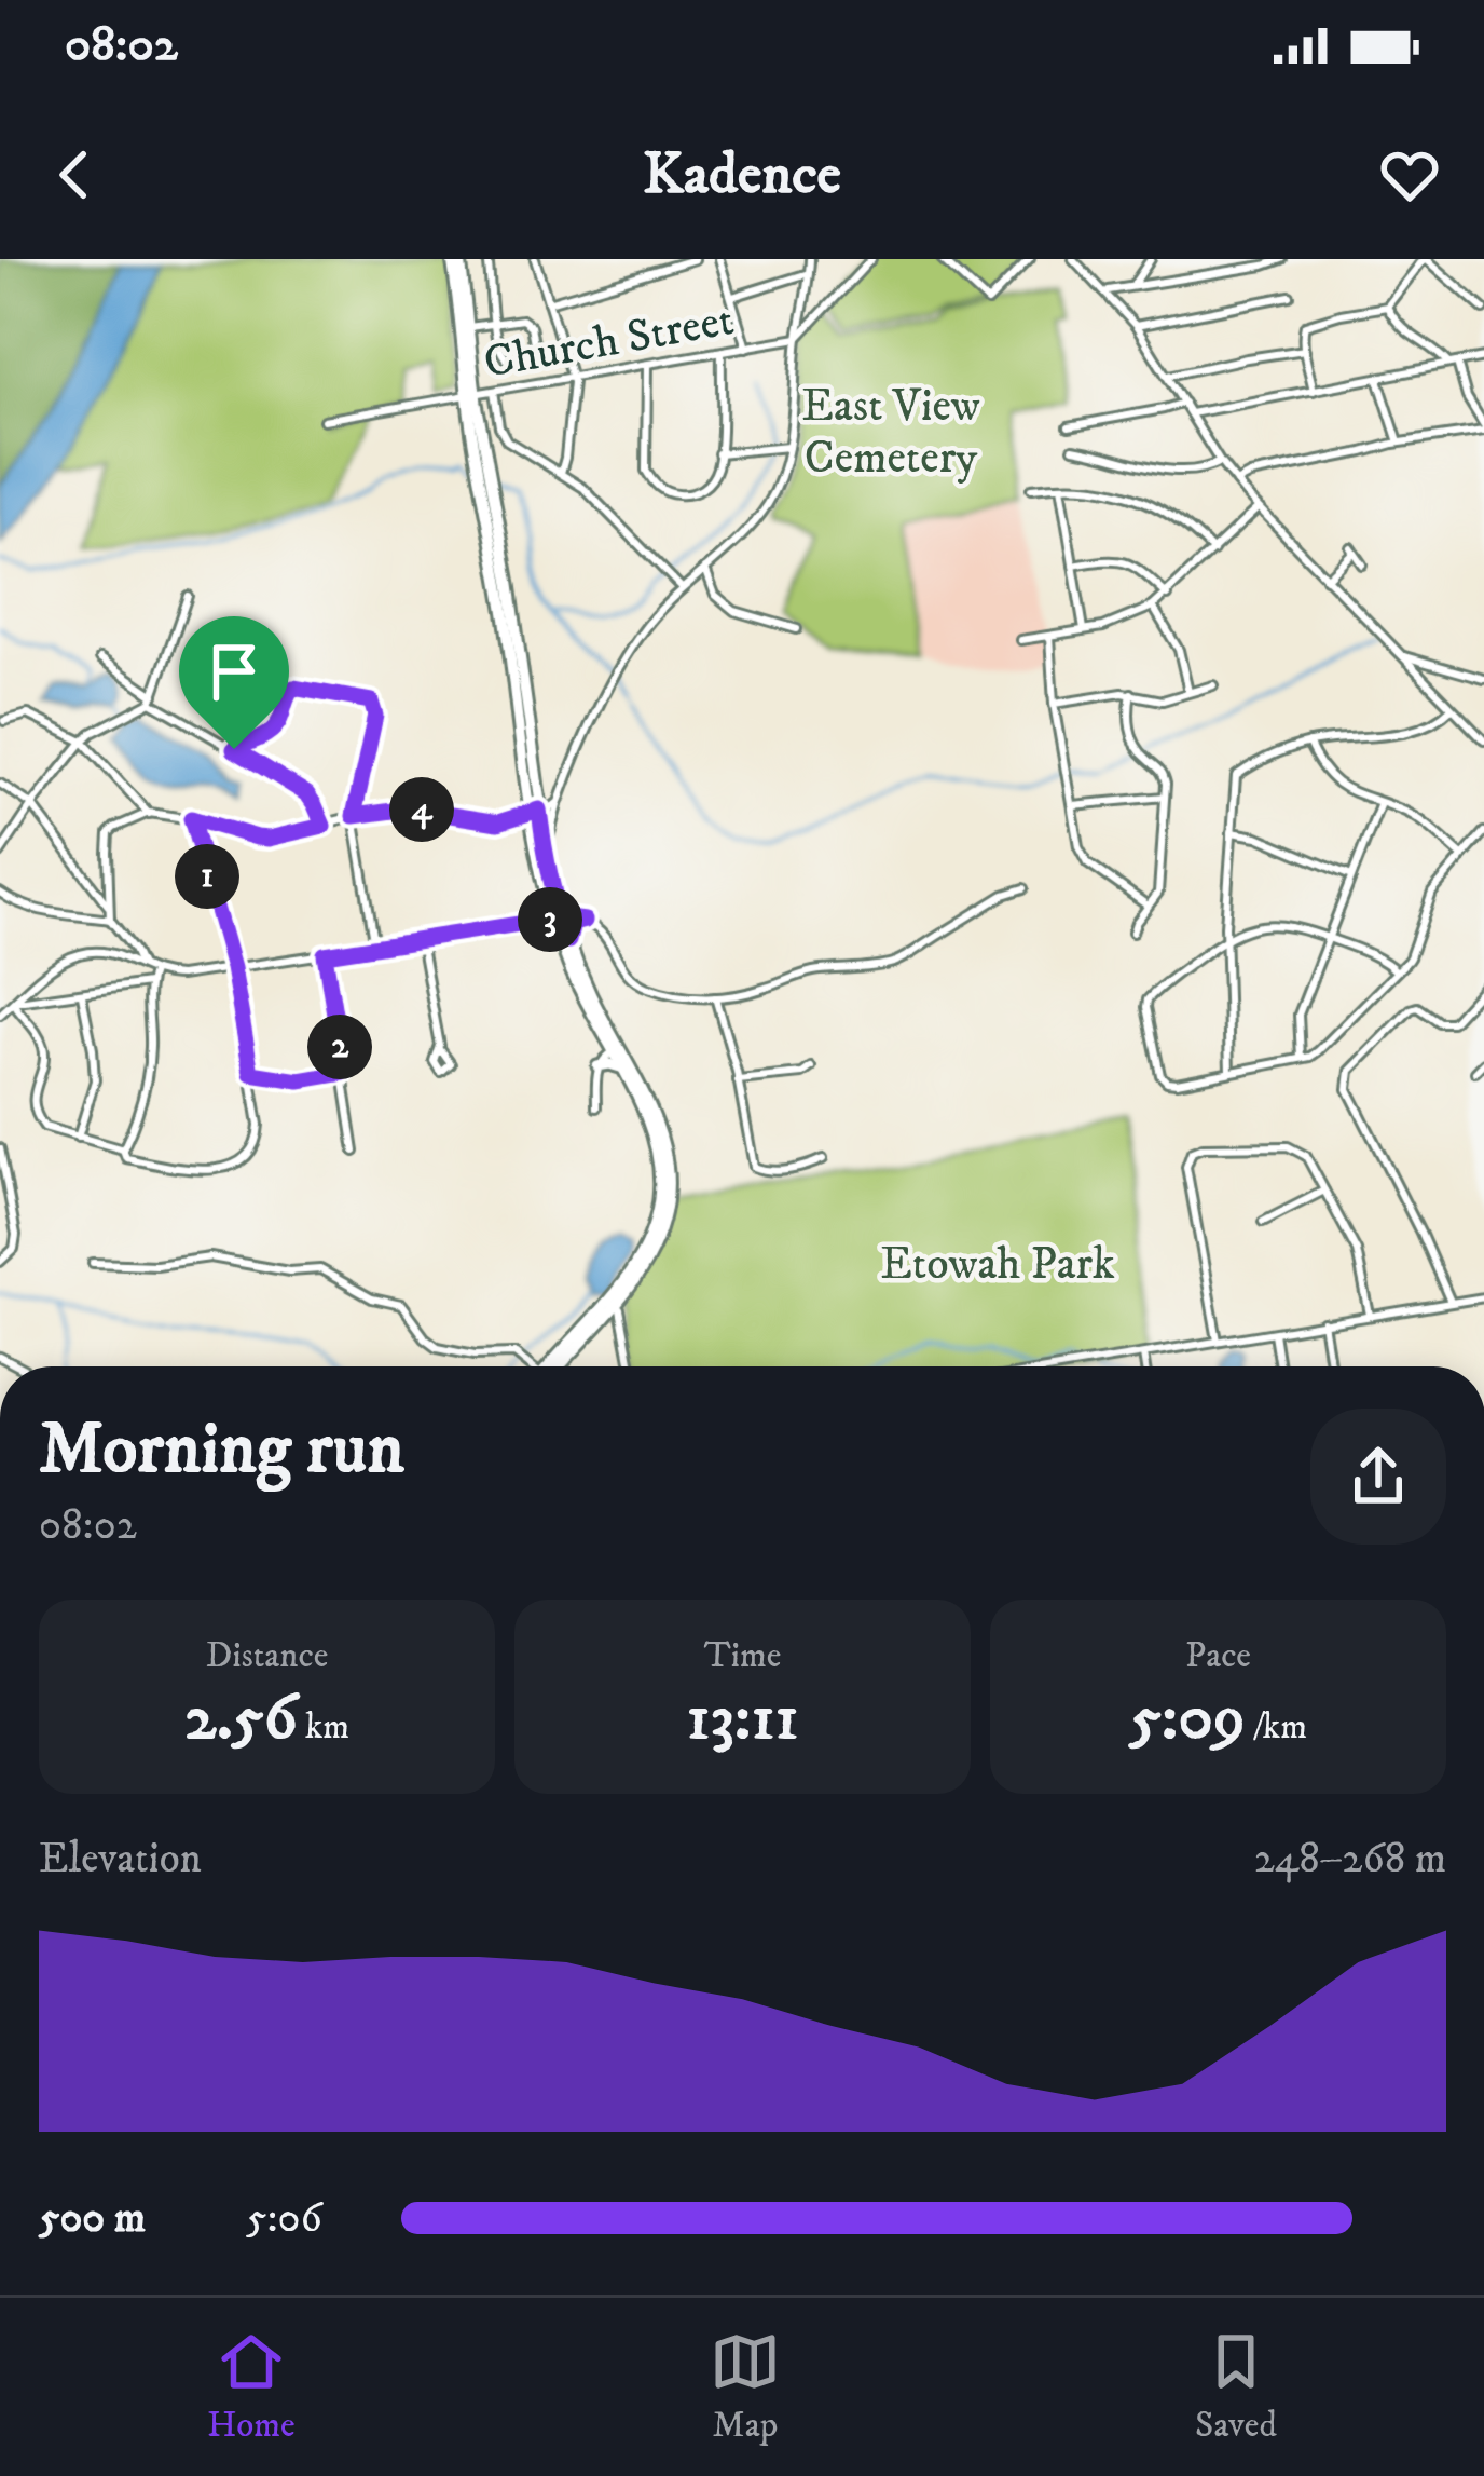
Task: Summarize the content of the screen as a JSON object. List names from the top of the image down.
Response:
{
  "streets": {
    "street": ["Church Street"]
  },
  "parks": ["East View Cemetery", "Etowah Park"],
  "page": {
    "status": "08:02",
    "header": "Kadence",
    "pins": [
      "4",
      "1",
      "3",
      "2"
    ],
    "heading": ["Morning run", "08:02"],
    "stats": [
      ["Distance", "2.56 km"],
      ["Time", "13:11"],
      ["Pace", "5:09 /km"]
    ],
    "chart": ["Elevation", "248–268 m"],
    "list": [
      {
        "name": "500 m",
        "note": "5:06"
      }
    ],
    "tabs": ["Home", "Map", "Saved"]
  }
}
